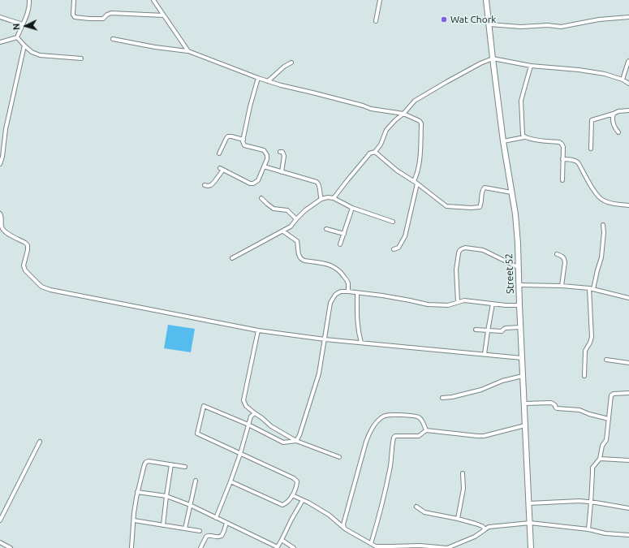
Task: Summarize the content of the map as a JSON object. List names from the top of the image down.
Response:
{
  "streets": {
    "street": ["Street 52"]
  },
  "places": ["Wat Chork"],
  "north": "left"
}
